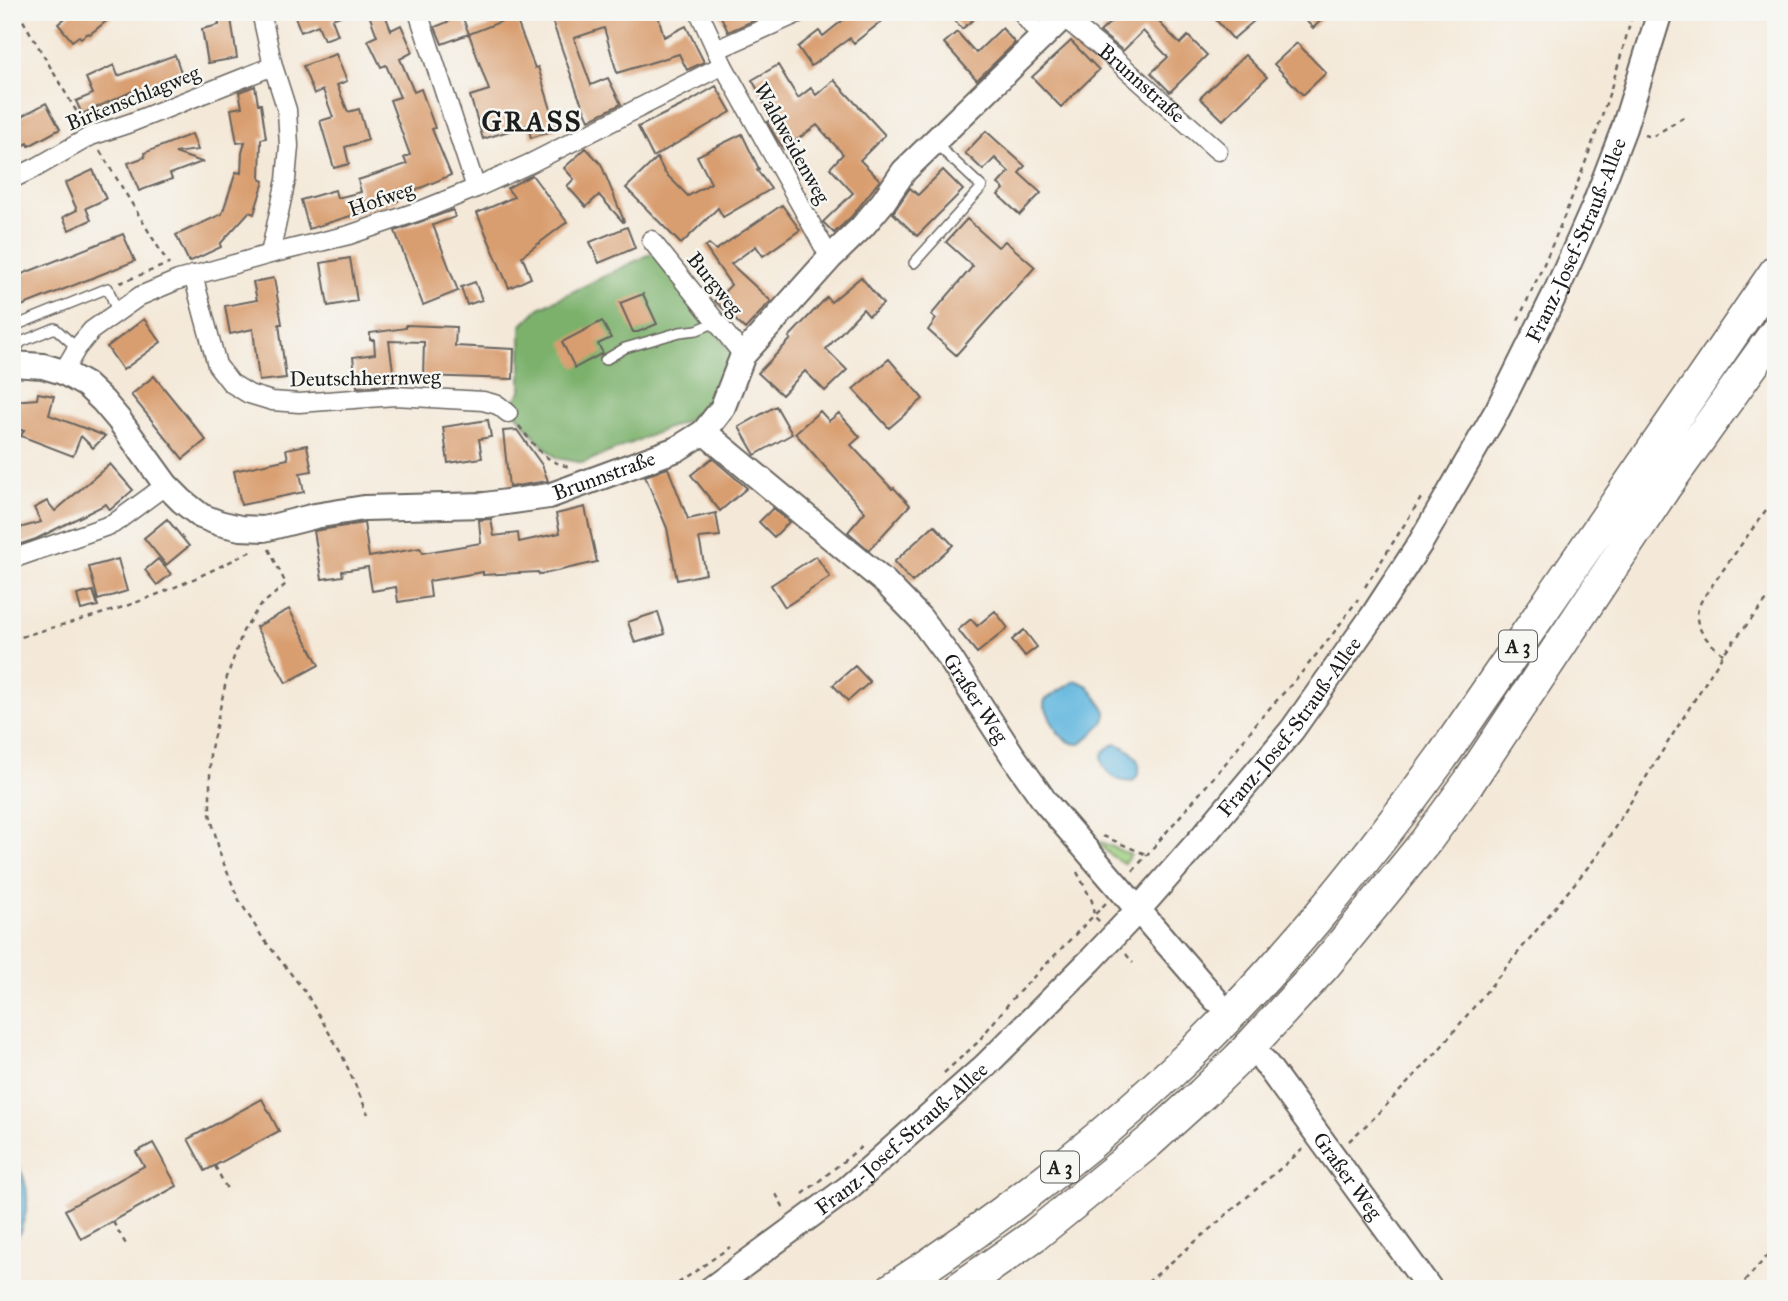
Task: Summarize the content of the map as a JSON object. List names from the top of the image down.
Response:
{
  "streets": {
    "highway": ["A 3"],
    "street": [
      "Brunnstraße",
      "Birkenschlagweg",
      "Waldweidenweg",
      "Hofweg",
      "Franz-Josef-Strauß-Allee",
      "Burgweg",
      "Deutschherrnweg",
      "Graßer Weg"
    ]
  },
  "crossings": [
    ["Brunnstraße", "Waldweidenweg"],
    ["Brunnstraße", "Hofweg"],
    ["Brunnstraße", "Burgweg"],
    ["Brunnstraße", "Graßer Weg"],
    ["Waldweidenweg", "Hofweg"],
    ["Hofweg", "Deutschherrnweg"],
    ["Franz-Josef-Strauß-Allee", "Graßer Weg"]
  ],
  "districts": ["GRASS"]
}
